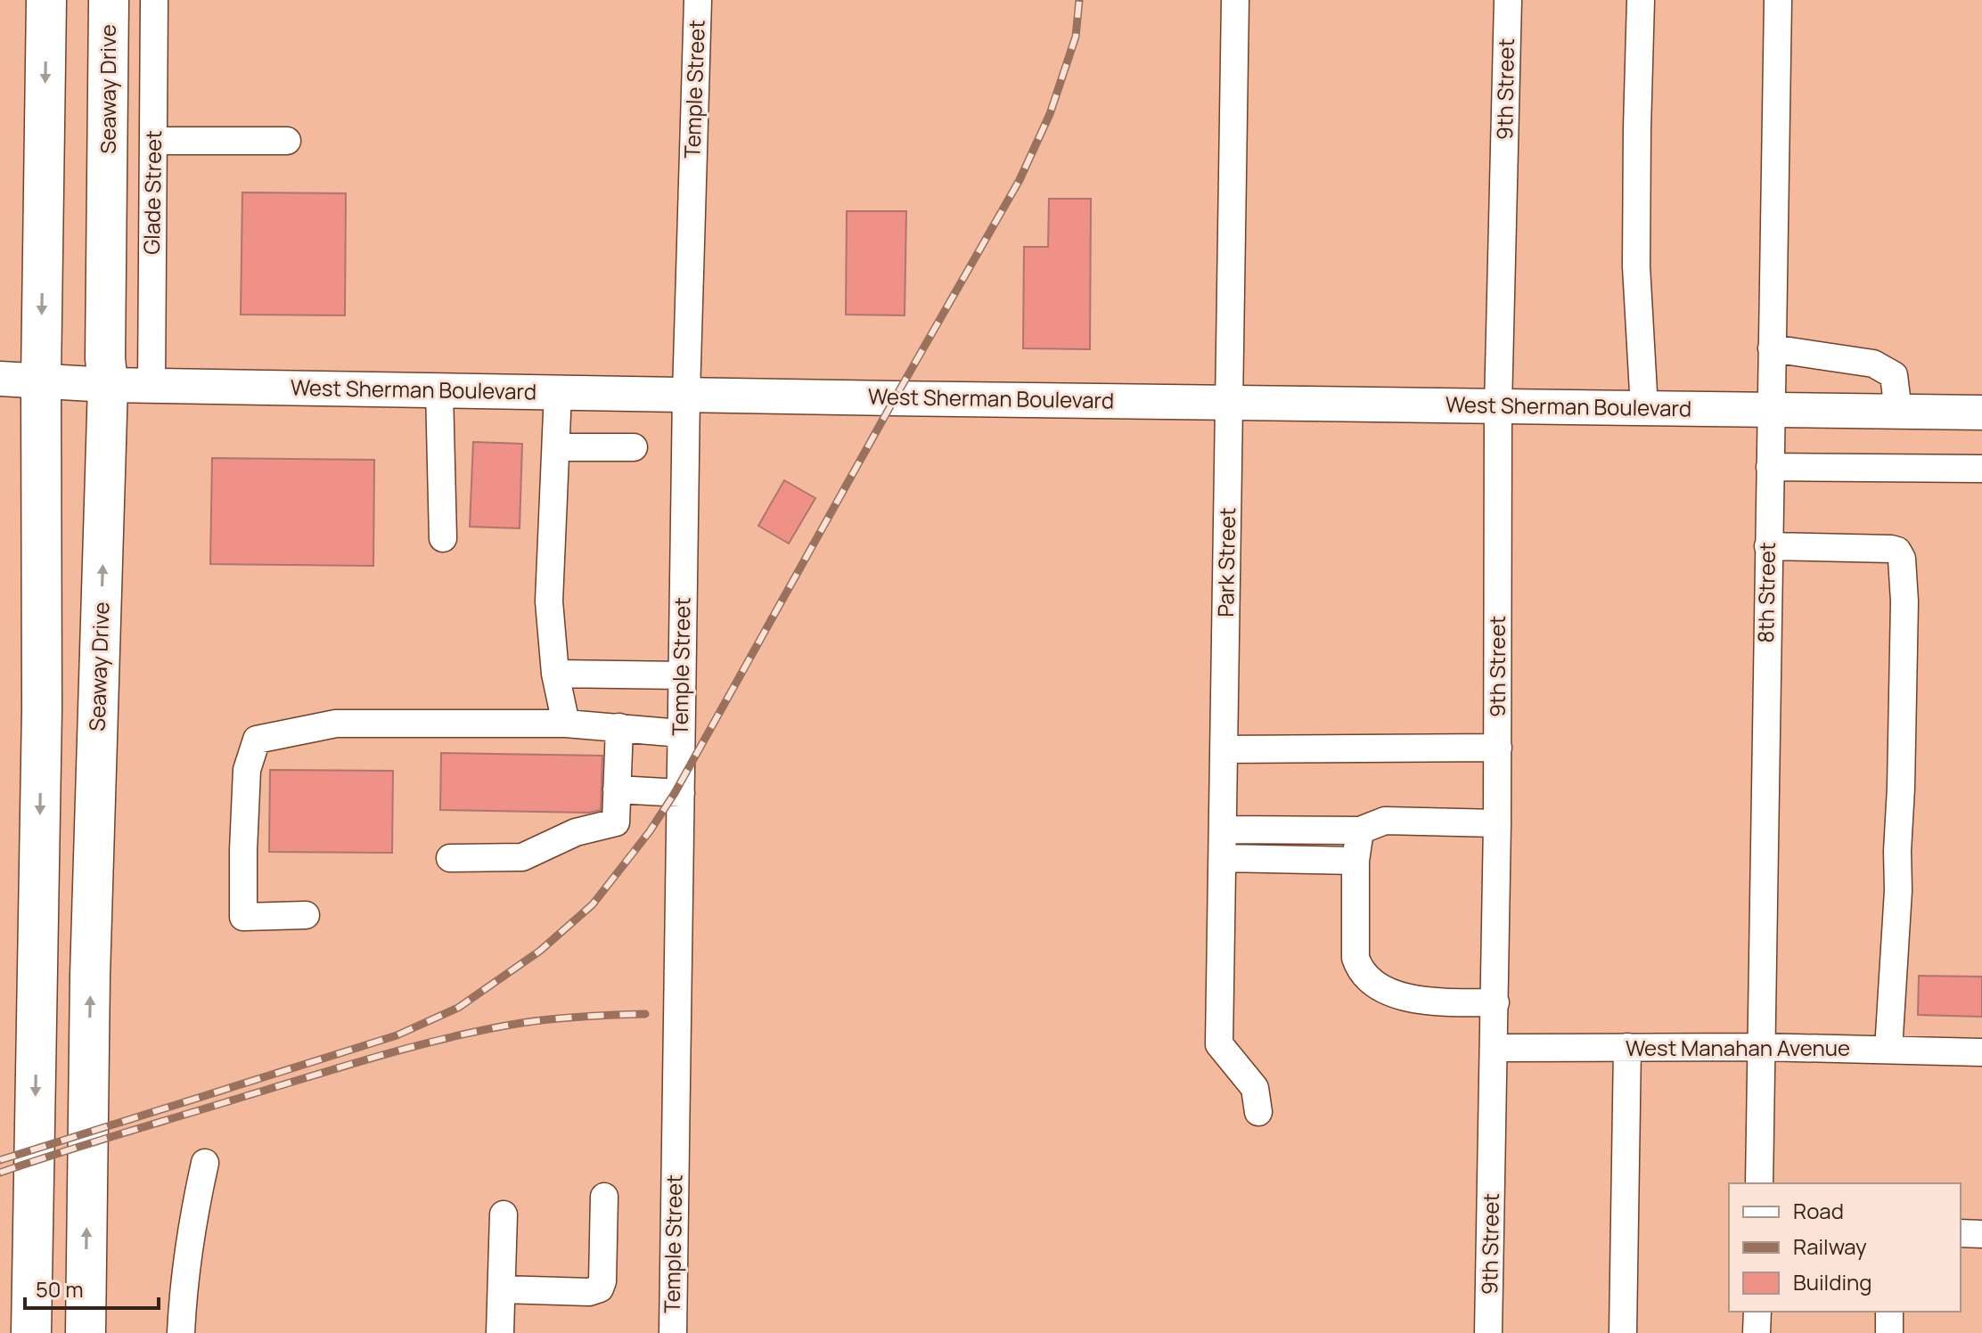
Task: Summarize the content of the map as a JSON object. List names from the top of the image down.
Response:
{
  "streets": {
    "highway": ["Seaway Drive"],
    "main road": ["West Sherman Boulevard"],
    "street": [
      "Temple Street",
      "9th Street",
      "Glade Street",
      "Park Street",
      "8th Street",
      "West Manahan Avenue"
    ]
  },
  "crossings": [
    ["Seaway Drive", "West Sherman Boulevard"],
    ["Temple Street", "West Sherman Boulevard"],
    ["9th Street", "West Sherman Boulevard"],
    ["9th Street", "West Manahan Avenue"],
    ["Glade Street", "West Sherman Boulevard"],
    ["West Sherman Boulevard", "Park Street"],
    ["West Sherman Boulevard", "8th Street"],
    ["8th Street", "West Manahan Avenue"]
  ],
  "legend": ["Road", "Railway", "Building"],
  "scale_bar": "50 m"
}
